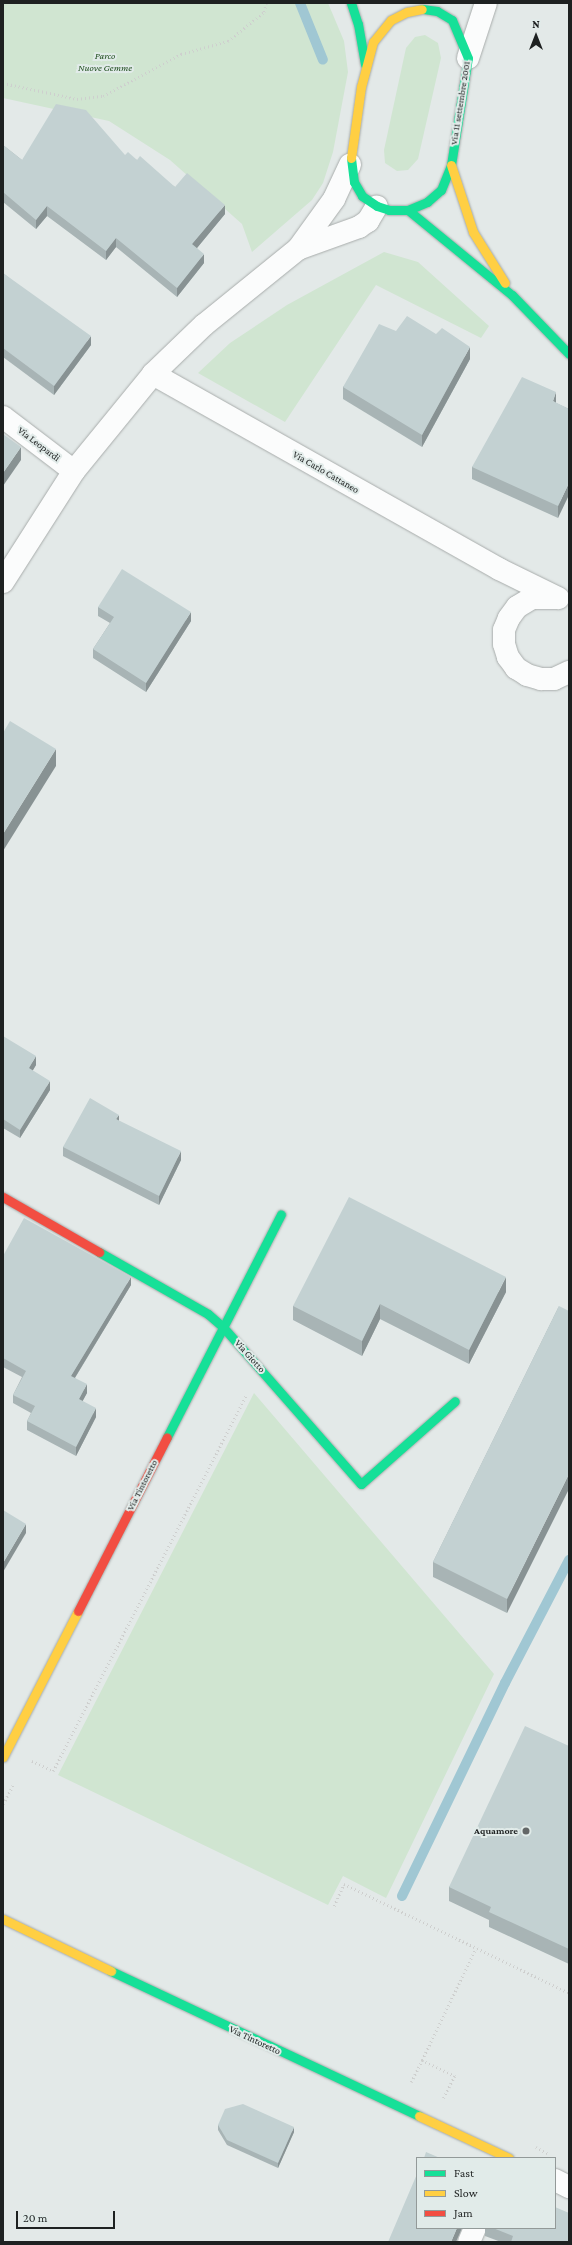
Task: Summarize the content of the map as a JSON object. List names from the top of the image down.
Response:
{
  "streets": {
    "street": [
      "Via 11 settembre 2001",
      "Via Leopardi",
      "Via Carlo Cattaneo",
      "Via Giotto",
      "Via Tintoretto"
    ]
  },
  "crossings": [
    ["Via Giotto", "Via Tintoretto"]
  ],
  "parks": ["Parco Nuove Gemme"],
  "places": ["Aquamore"],
  "legend": ["Fast", "Slow", "Jam"],
  "scale_bar": "20 m",
  "north": "top"
}
